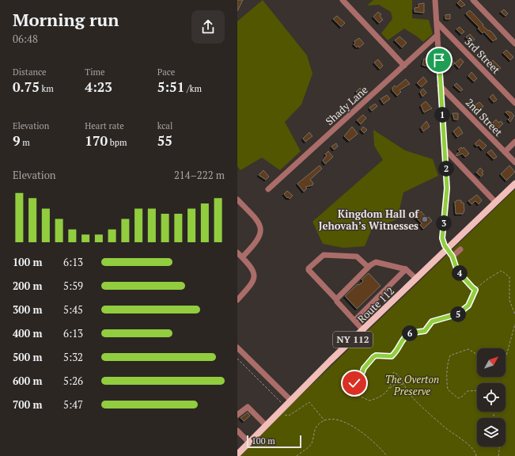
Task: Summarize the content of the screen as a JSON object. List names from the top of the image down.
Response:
{
  "streets": {
    "main road": ["Route 112", "NY 112"],
    "street": ["3rd Street", "Shady Lane", "2nd Street"]
  },
  "parks": ["The Overton Preserve"],
  "places": ["Kingdom Hall of Jehovah’s Witnesses"],
  "scale_bar": "100 m",
  "north": "top right",
  "page": {
    "heading": ["Morning run", "06:48"],
    "stats": [
      ["Distance", "0.75 km"],
      ["Time", "4:23"],
      ["Pace", "5:51 /km"],
      ["Elevation", "9 m"],
      ["Heart rate", "170 bpm"],
      ["kcal", "55"]
    ],
    "pins": [
      "1",
      "2",
      "3",
      "4",
      "5",
      "6"
    ],
    "chart": ["Elevation", "214–222 m"],
    "list": [
      {
        "name": "100 m",
        "note": "6:13"
      },
      {
        "name": "200 m",
        "note": "5:59"
      },
      {
        "name": "300 m",
        "note": "5:45"
      },
      {
        "name": "400 m",
        "note": "6:13"
      },
      {
        "name": "500 m",
        "note": "5:32"
      },
      {
        "name": "600 m",
        "note": "5:26"
      },
      {
        "name": "700 m",
        "note": "5:47"
      }
    ],
    "scale": "100 m"
  }
}
